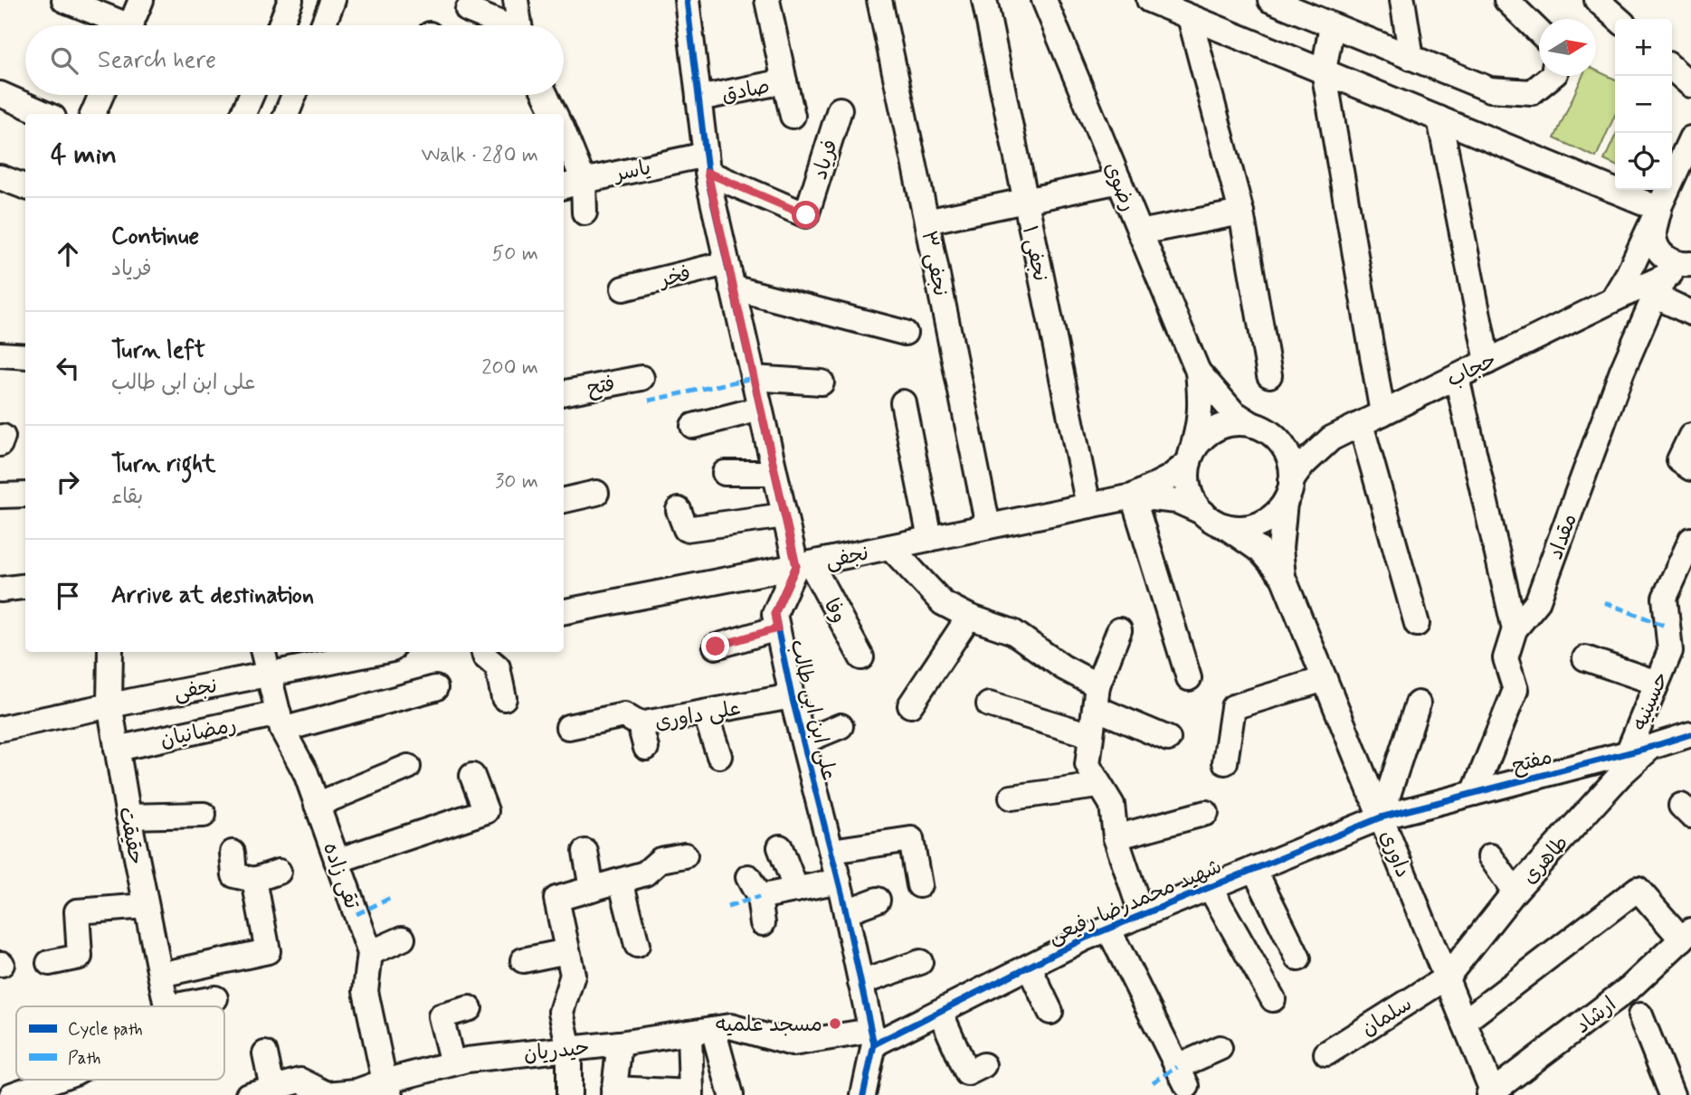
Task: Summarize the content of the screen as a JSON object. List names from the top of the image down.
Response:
{
  "streets": {
    "street": [
      "صادق",
      "فریاد",
      "یاسر",
      "رضوی",
      "نجفی ۱",
      "نجفی ۳",
      "فخر",
      "حجاب",
      "فتح",
      "مقداد",
      "نجفی",
      "وفا",
      "حسینیه",
      "علی ابن ابی طالب",
      "علی داوری",
      "رمضانیان",
      "مفتح",
      "حقیقت",
      "داوری",
      "طاهری",
      "تقی زاده",
      "شهید محمدرضا رفیعی",
      "ارشاد",
      "سلمان",
      "حیدریان"
    ]
  },
  "crossings": [
    ["فریاد", "یاسر"],
    ["نجفی ۱", "نجفی"],
    ["نجفی ۳", "نجفی"],
    ["حجاب", "مقداد"],
    ["مقداد", "مفتح"],
    ["نجفی", "وفا"],
    ["نجفی", "علی ابن ابی طالب"],
    ["نجفی", "حقیقت"],
    ["نجفی", "تقی زاده"],
    ["وفا", "علی ابن ابی طالب"],
    ["حسینیه", "مفتح"],
    ["علی ابن ابی طالب", "علی داوری"],
    ["علی ابن ابی طالب", "شهید محمدرضا رفیعی"],
    ["علی ابن ابی طالب", "حیدریان"],
    ["رمضانیان", "حقیقت"],
    ["رمضانیان", "تقی زاده"],
    ["مفتح", "داوری"],
    ["مفتح", "طاهری"],
    ["مفتح", "شهید محمدرضا رفیعی"],
    ["داوری", "طاهری"],
    ["داوری", "شهید محمدرضا رفیعی"],
    ["داوری", "ارشاد"],
    ["داوری", "سلمان"],
    ["طاهری", "سلمان"],
    ["تقی زاده", "حیدریان"],
    ["شهید محمدرضا رفیعی", "حیدریان"]
  ],
  "places": ["مسجد علمیه"],
  "legend": ["Cycle path", "Path"],
  "north": "right",
  "page": {
    "map_buttons": ["+", "−"],
    "search": "Search here",
    "heading": ["4 min", "Walk · 280 m"],
    "list": [
      ["Continue", "فریاد", "50 m"],
      ["Turn left", "علی ابن ابی طالب", "200 m"],
      ["Turn right", "بقاء", "30 m"],
      "Arrive at destination"
    ]
  }
}
